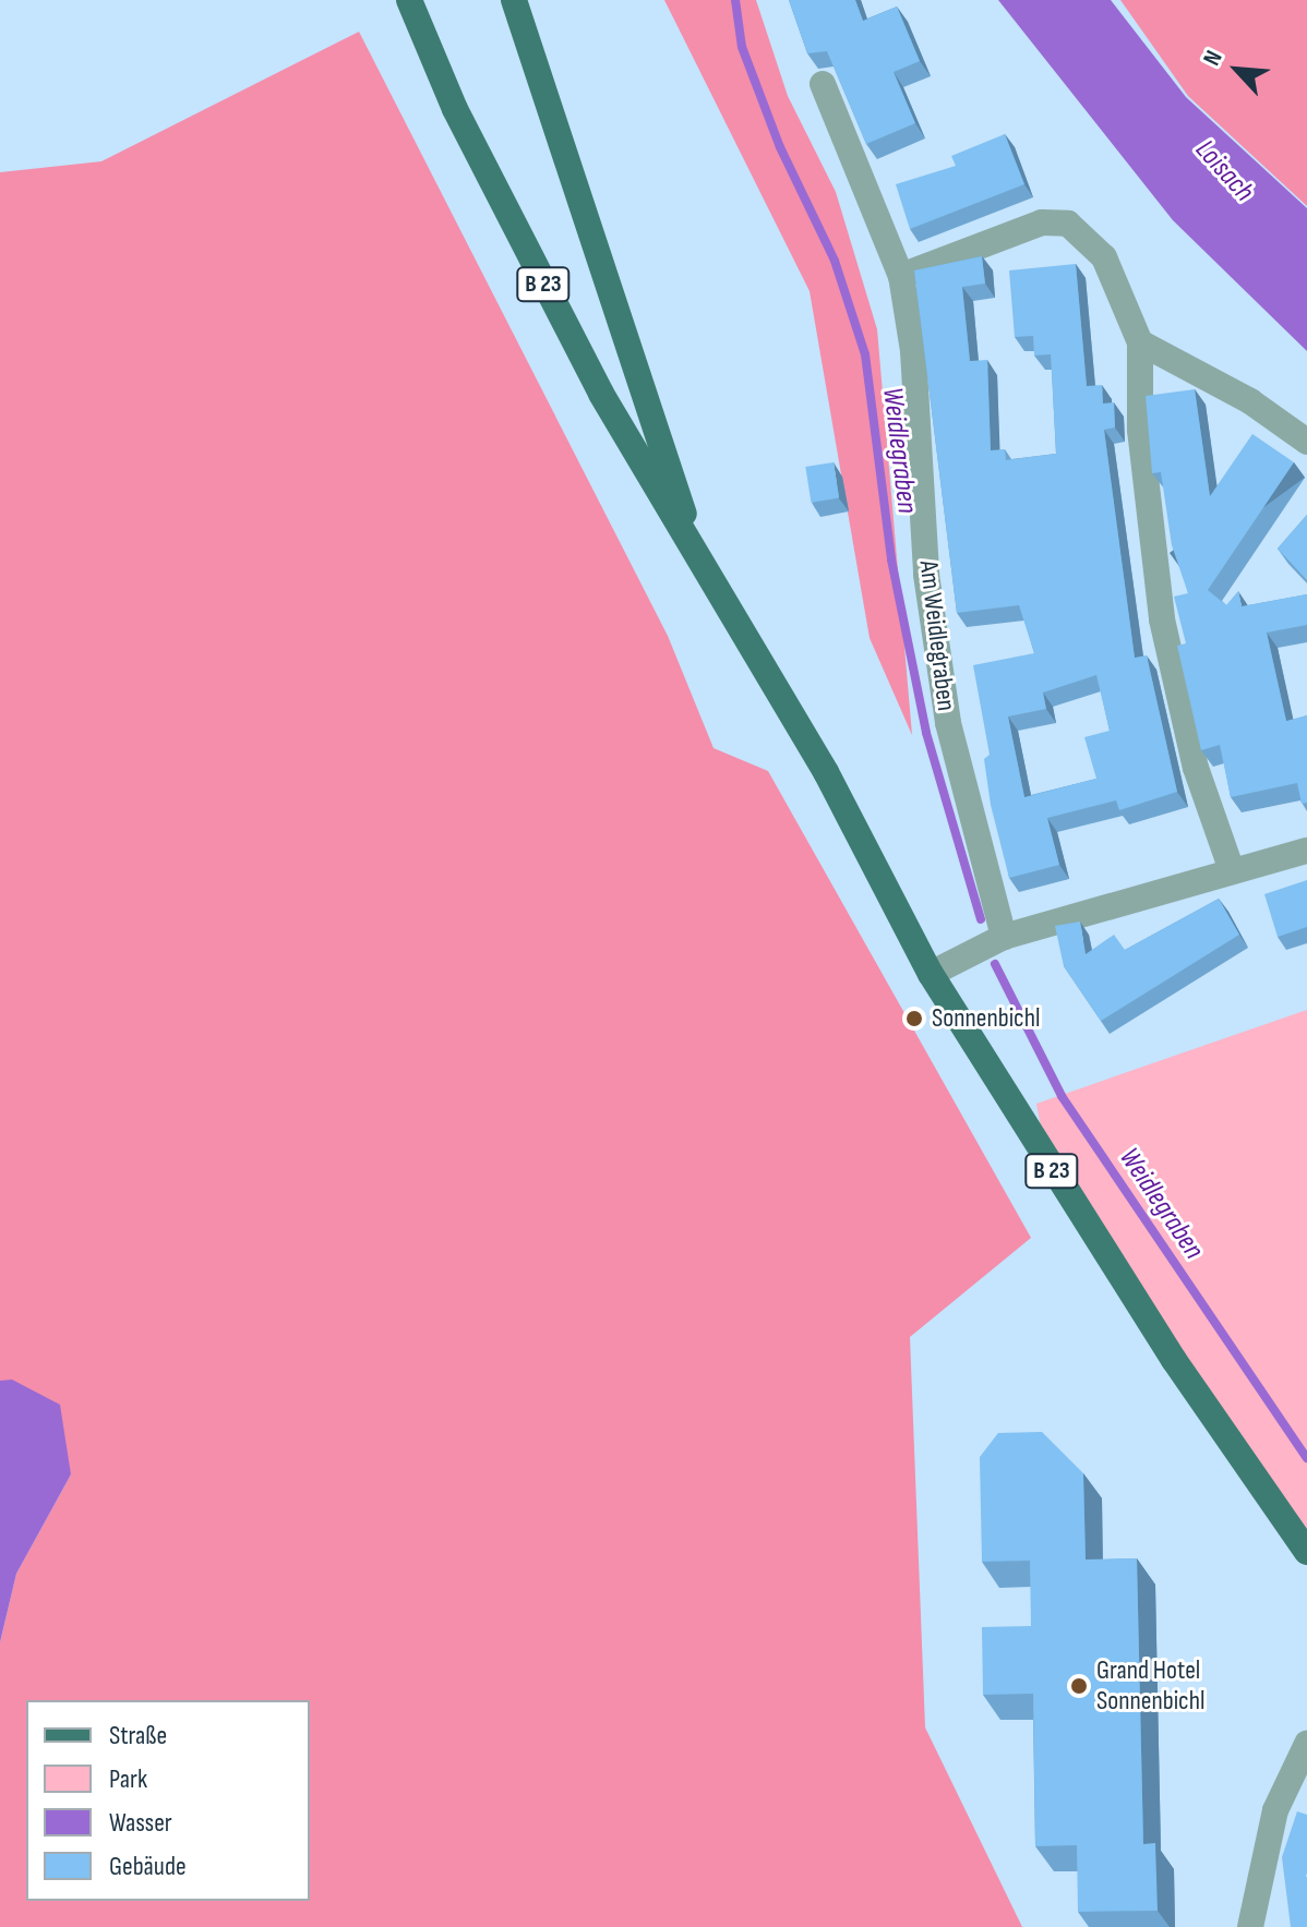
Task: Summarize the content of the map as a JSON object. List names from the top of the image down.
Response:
{
  "streets": {
    "main road": ["B 23"],
    "street": ["Am Weidlegraben"]
  },
  "water": ["Loisach", "Weidlegraben"],
  "places": ["Sonnenbichl", "Grand Hotel Sonnenbichl"],
  "legend": [
    "Straße",
    "Park",
    "Wasser",
    "Gebäude"
  ],
  "north": "top left"
}
